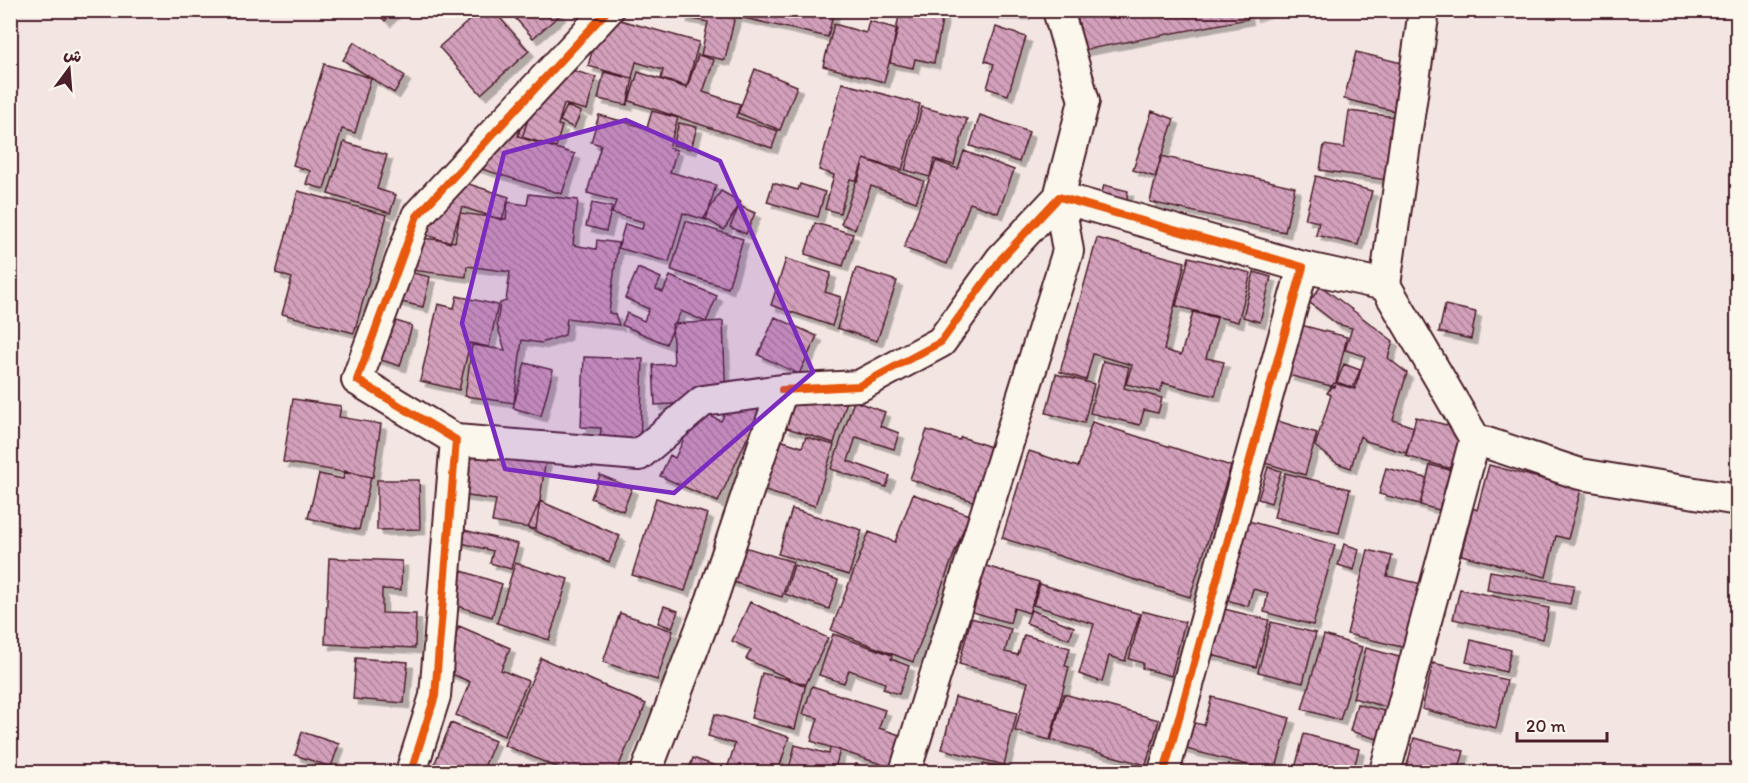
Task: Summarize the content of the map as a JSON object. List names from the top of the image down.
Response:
{
  "scale_bar": "20 m",
  "north": "top"
}
